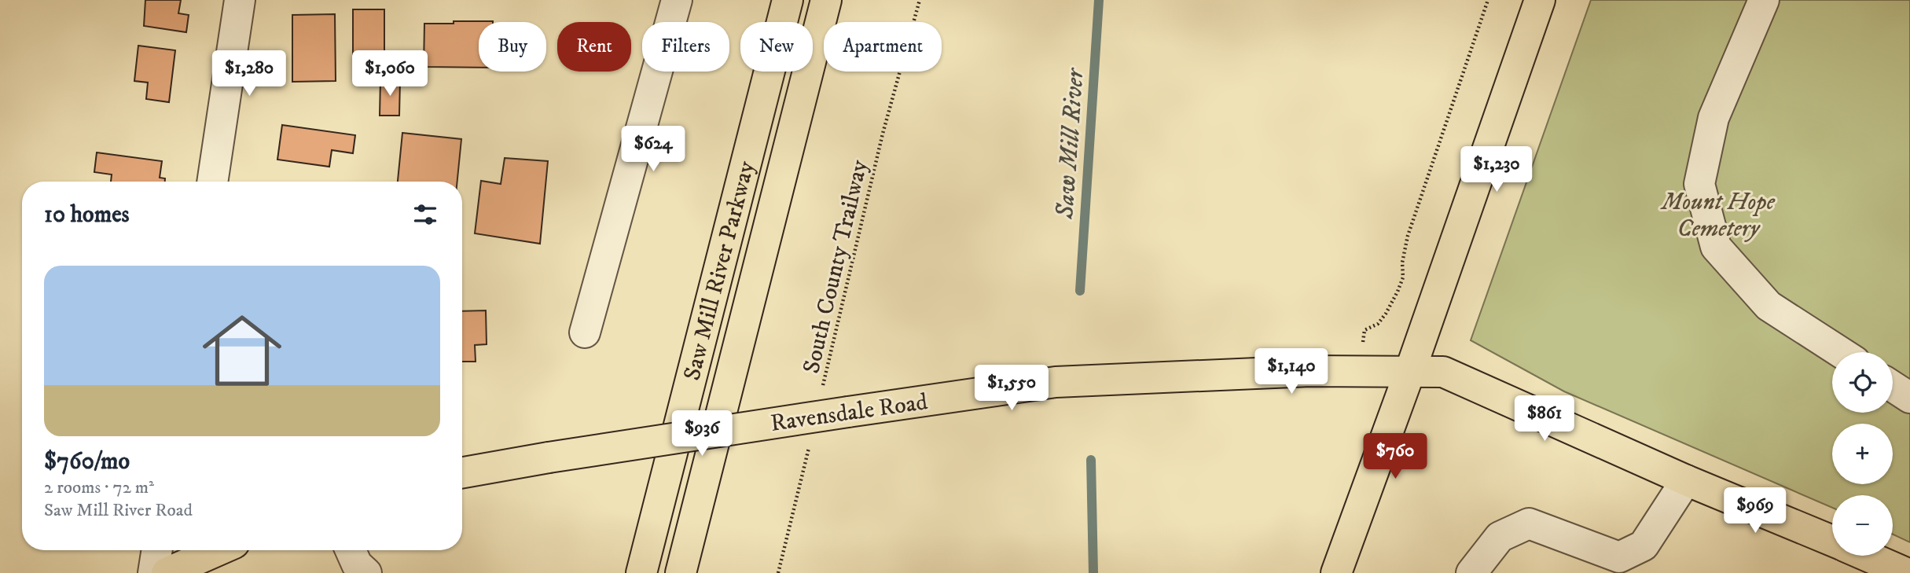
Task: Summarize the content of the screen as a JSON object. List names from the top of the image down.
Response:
{
  "streets": {
    "main road": ["Saw Mill River Parkway", "Ravensdale Road"],
    "path": ["South County Trailway"]
  },
  "water": ["Saw Mill River"],
  "parks": ["Mount Hope Cemetery"],
  "page": {
    "chip": [
      "Buy",
      "Rent",
      "Filters",
      "New",
      "Apartment"
    ],
    "price": [
      "$1,280",
      "$1,060",
      "$624",
      "$1,230",
      "$1,140",
      "$1,550",
      "$861",
      "$936",
      "$760",
      "$969"
    ],
    "heading": "10 homes",
    "list": [
      {
        "name": "$760/mo",
        "note": "2 rooms · 72 m² · Saw Mill River Road"
      }
    ],
    "map_buttons": ["+", "−"]
  }
}
